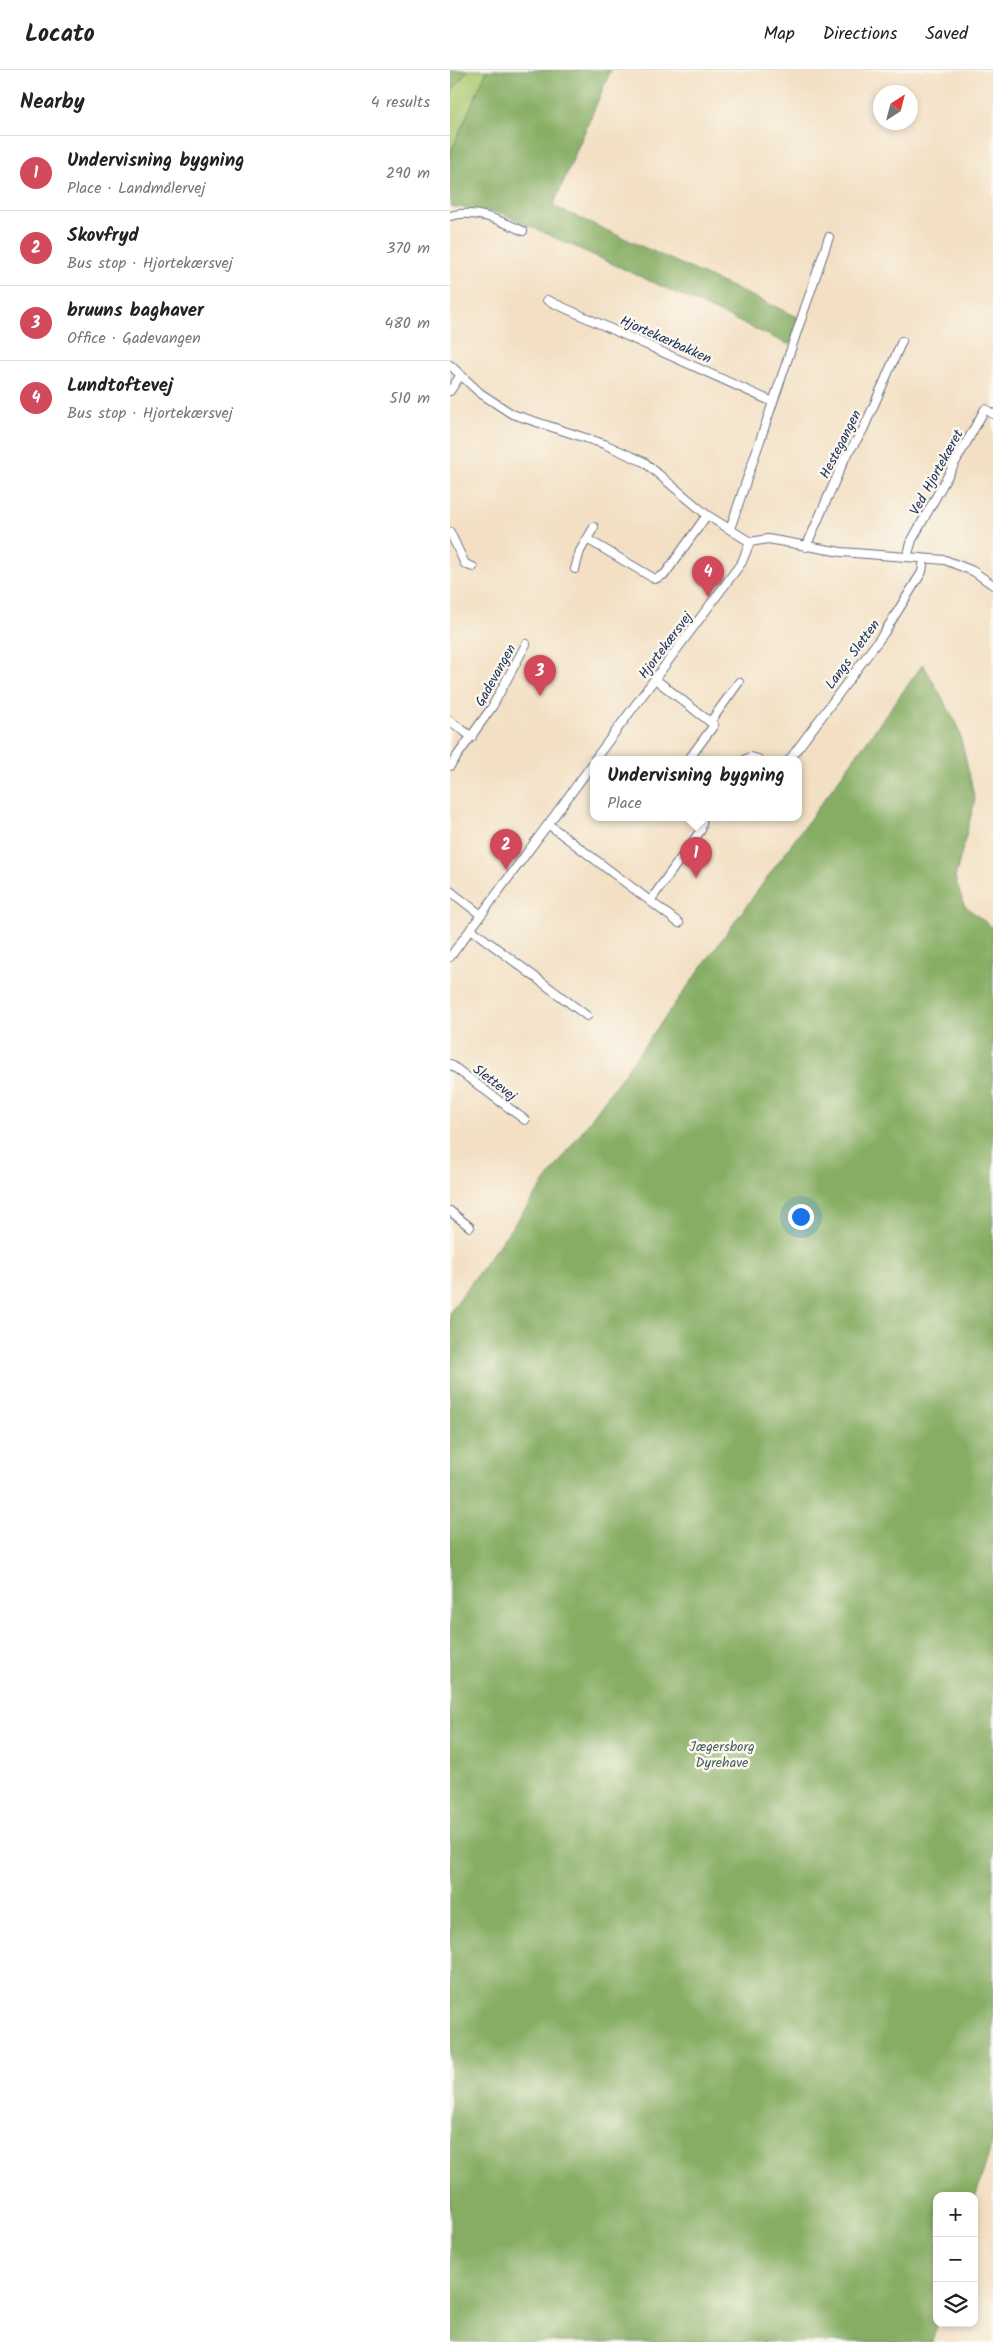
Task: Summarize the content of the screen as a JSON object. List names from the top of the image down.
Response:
{
  "streets": {
    "street": [
      "Hjortekærbakken",
      "Hestegangen",
      "Ved Hjortekæret",
      "Hjortekærsvej",
      "Langs Sletten",
      "Gadevangen",
      "Slettevej"
    ]
  },
  "parks": ["Jægersborg Dyrehave"],
  "north": "top right",
  "page": {
    "header": "Locato",
    "nav": ["Map", "Directions", "Saved"],
    "heading": ["Nearby", "4 results"],
    "list": [
      {
        "mark": "1",
        "name": "Undervisning bygning",
        "note": "Place · Landmålervej",
        "value": "290 m"
      },
      {
        "mark": "2",
        "name": "Skovfryd",
        "note": "Bus stop · Hjortekærsvej",
        "value": "370 m"
      },
      {
        "mark": "3",
        "name": "bruuns baghaver",
        "note": "Office · Gadevangen",
        "value": "480 m"
      },
      {
        "mark": "4",
        "name": "Lundtoftevej",
        "note": "Bus stop · Hjortekærsvej",
        "value": "510 m"
      }
    ],
    "pins": [
      "4",
      "3",
      "2",
      "1"
    ],
    "popup": ["Undervisning bygning", "Place"],
    "map_buttons": ["+", "−"]
  }
}
